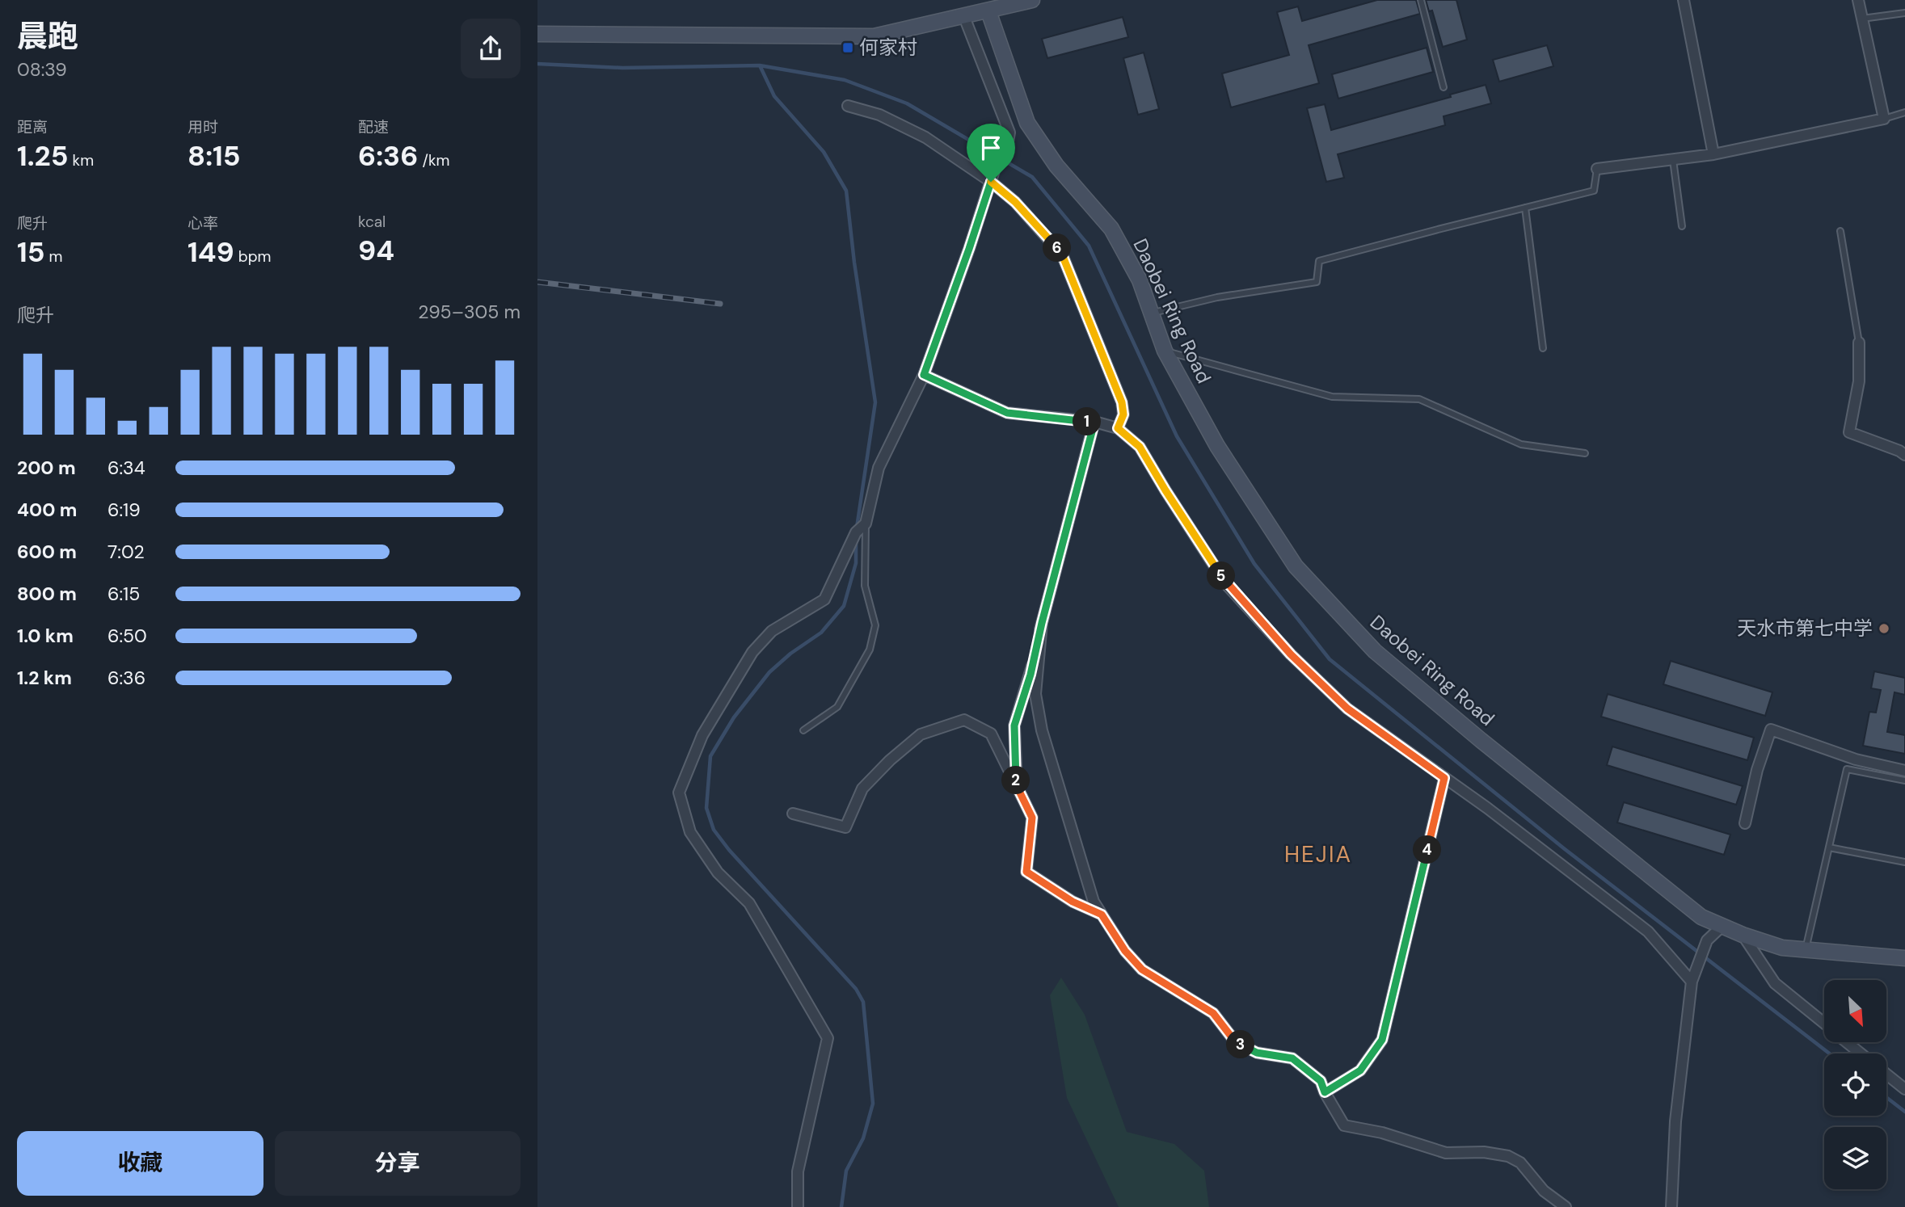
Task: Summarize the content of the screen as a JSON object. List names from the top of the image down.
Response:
{
  "streets": {
    "street": ["Daobei Ring Road"]
  },
  "districts": ["HEJIA"],
  "places": {
    "transit": ["何家村"],
    "other": ["天水市第七中学"]
  },
  "north": "bottom right",
  "page": {
    "heading": ["晨跑", "08:39"],
    "stats": [
      ["距离", "1.25 km"],
      ["用时", "8:15"],
      ["配速", "6:36 /km"],
      ["爬升", "15 m"],
      ["心率", "149 bpm"],
      ["kcal", "94"]
    ],
    "pins": [
      "6",
      "1",
      "5",
      "2",
      "4",
      "3"
    ],
    "chart": ["爬升", "295–305 m"],
    "list": [
      {
        "name": "200 m",
        "note": "6:34"
      },
      {
        "name": "400 m",
        "note": "6:19"
      },
      {
        "name": "600 m",
        "note": "7:02"
      },
      {
        "name": "800 m",
        "note": "6:15"
      },
      {
        "name": "1.0 km",
        "note": "6:50"
      },
      {
        "name": "1.2 km",
        "note": "6:36"
      }
    ],
    "buttons": ["收藏", "分享"]
  }
}
